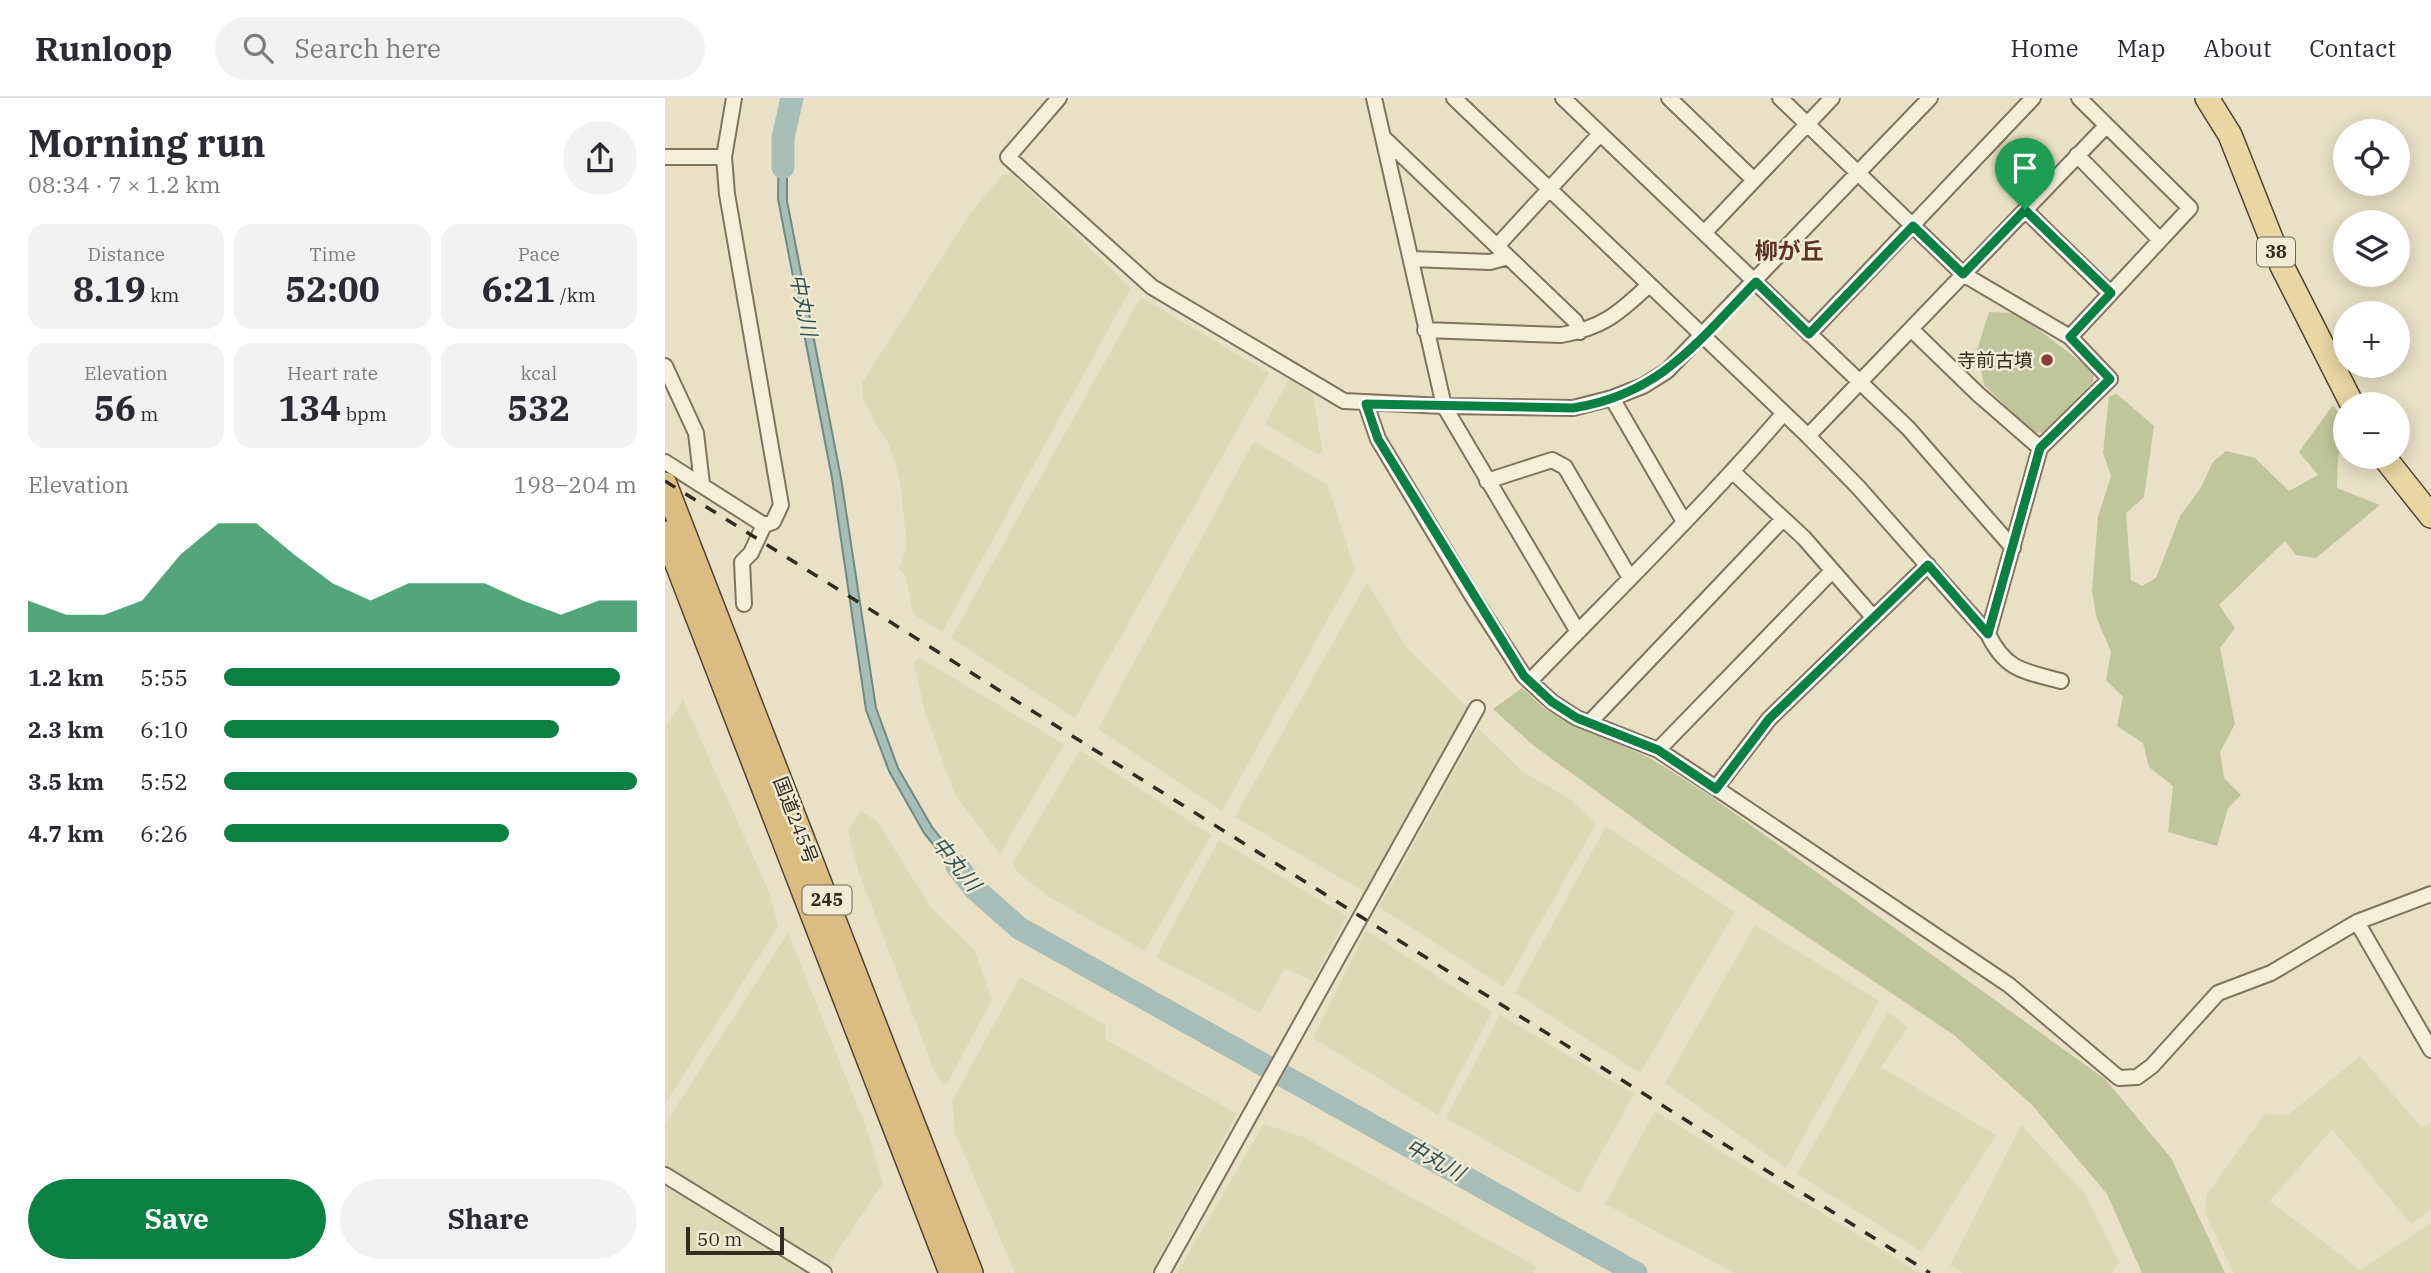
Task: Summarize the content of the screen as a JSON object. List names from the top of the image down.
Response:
{
  "streets": {
    "highway": ["国道245号", "245"],
    "main road": ["38"]
  },
  "districts": ["柳が丘"],
  "water": ["中丸川"],
  "places": ["寺前古墳"],
  "scale_bar": "50 m",
  "page": {
    "header": "Runloop",
    "search": "Search here",
    "nav": [
      "Home",
      "Map",
      "About",
      "Contact"
    ],
    "heading": ["Morning run", "08:34 · 7 × 1.2 km"],
    "map_buttons": ["+", "−"],
    "stats": [
      ["Distance", "8.19 km"],
      ["Time", "52:00"],
      ["Pace", "6:21 /km"],
      ["Elevation", "56 m"],
      ["Heart rate", "134 bpm"],
      ["kcal", "532"]
    ],
    "chart": ["Elevation", "198–204 m"],
    "list": [
      {
        "name": "1.2 km",
        "note": "5:55"
      },
      {
        "name": "2.3 km",
        "note": "6:10"
      },
      {
        "name": "3.5 km",
        "note": "5:52"
      },
      {
        "name": "4.7 km",
        "note": "6:26"
      }
    ],
    "buttons": ["Save", "Share"],
    "scale": "50 m"
  }
}
